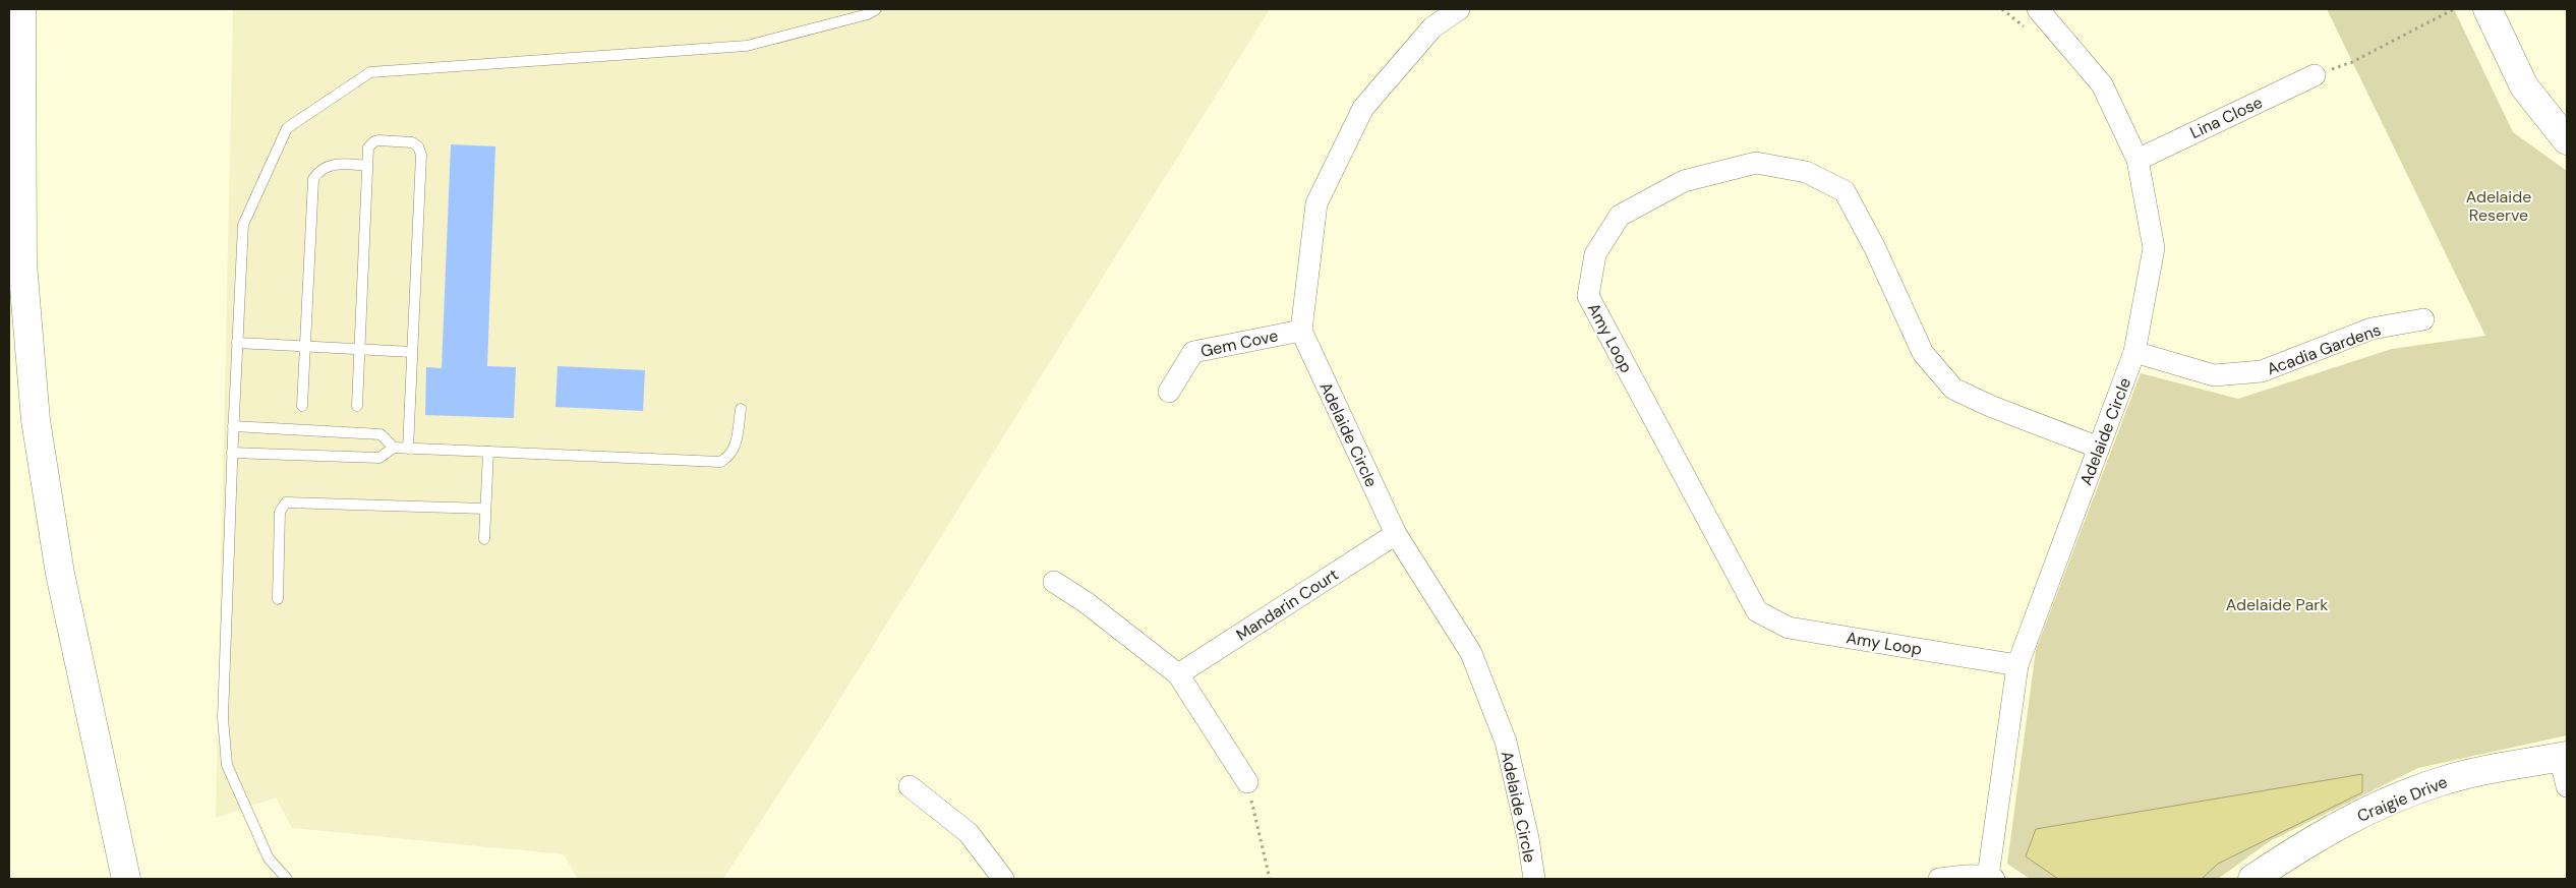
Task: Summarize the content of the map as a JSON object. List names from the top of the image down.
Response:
{
  "streets": {
    "main road": ["Craigie Drive"],
    "street": [
      "Lina Close",
      "Amy Loop",
      "Gem Cove",
      "Acadia Gardens",
      "Adelaide Circle",
      "Mandarin Court"
    ]
  },
  "crossings": [
    ["Lina Close", "Adelaide Circle"],
    ["Amy Loop", "Adelaide Circle"],
    ["Gem Cove", "Adelaide Circle"],
    ["Acadia Gardens", "Adelaide Circle"],
    ["Adelaide Circle", "Mandarin Court"]
  ],
  "parks": ["Adelaide Reserve", "Adelaide Park"]
}
